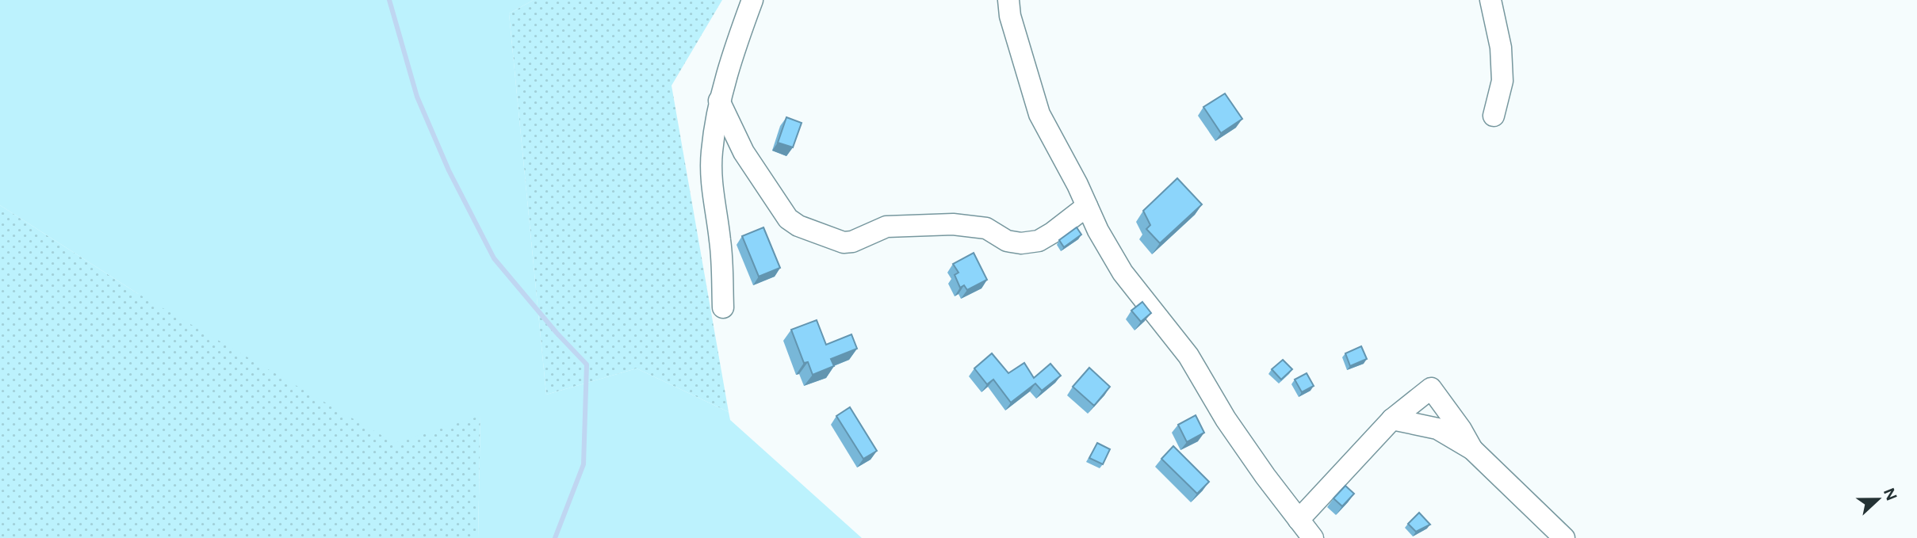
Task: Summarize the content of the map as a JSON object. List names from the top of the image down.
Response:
{
  "north": "right"
}
